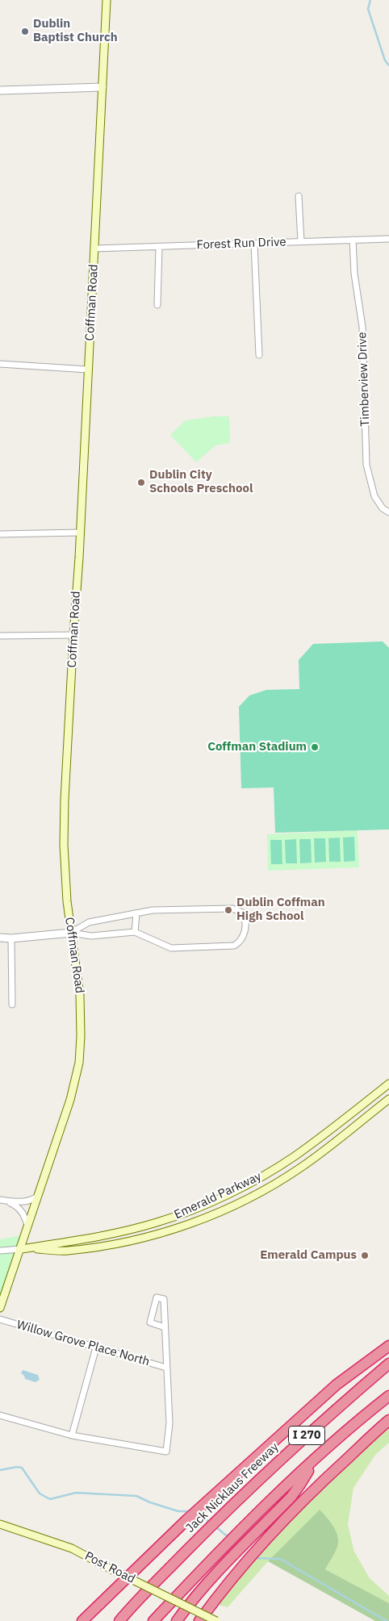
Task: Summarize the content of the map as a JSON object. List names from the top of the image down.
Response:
{
  "streets": {
    "highway": ["I 270", "Jack Nicklaus Freeway"],
    "main road": ["Coffman Road", "Emerald Parkway", "Post Road"],
    "street": ["Forest Run Drive", "Timberview Drive", "Willow Grove Place North"]
  },
  "crossings": [
    ["Forest Run Drive", "Coffman Road"],
    ["Forest Run Drive", "Timberview Drive"],
    ["Coffman Road", "Emerald Parkway"]
  ],
  "places": [
    "Dublin Baptist Church",
    "Dublin City Schools Preschool",
    "Coffman Stadium",
    "Dublin Coffman High School",
    "Emerald Campus"
  ]
}
